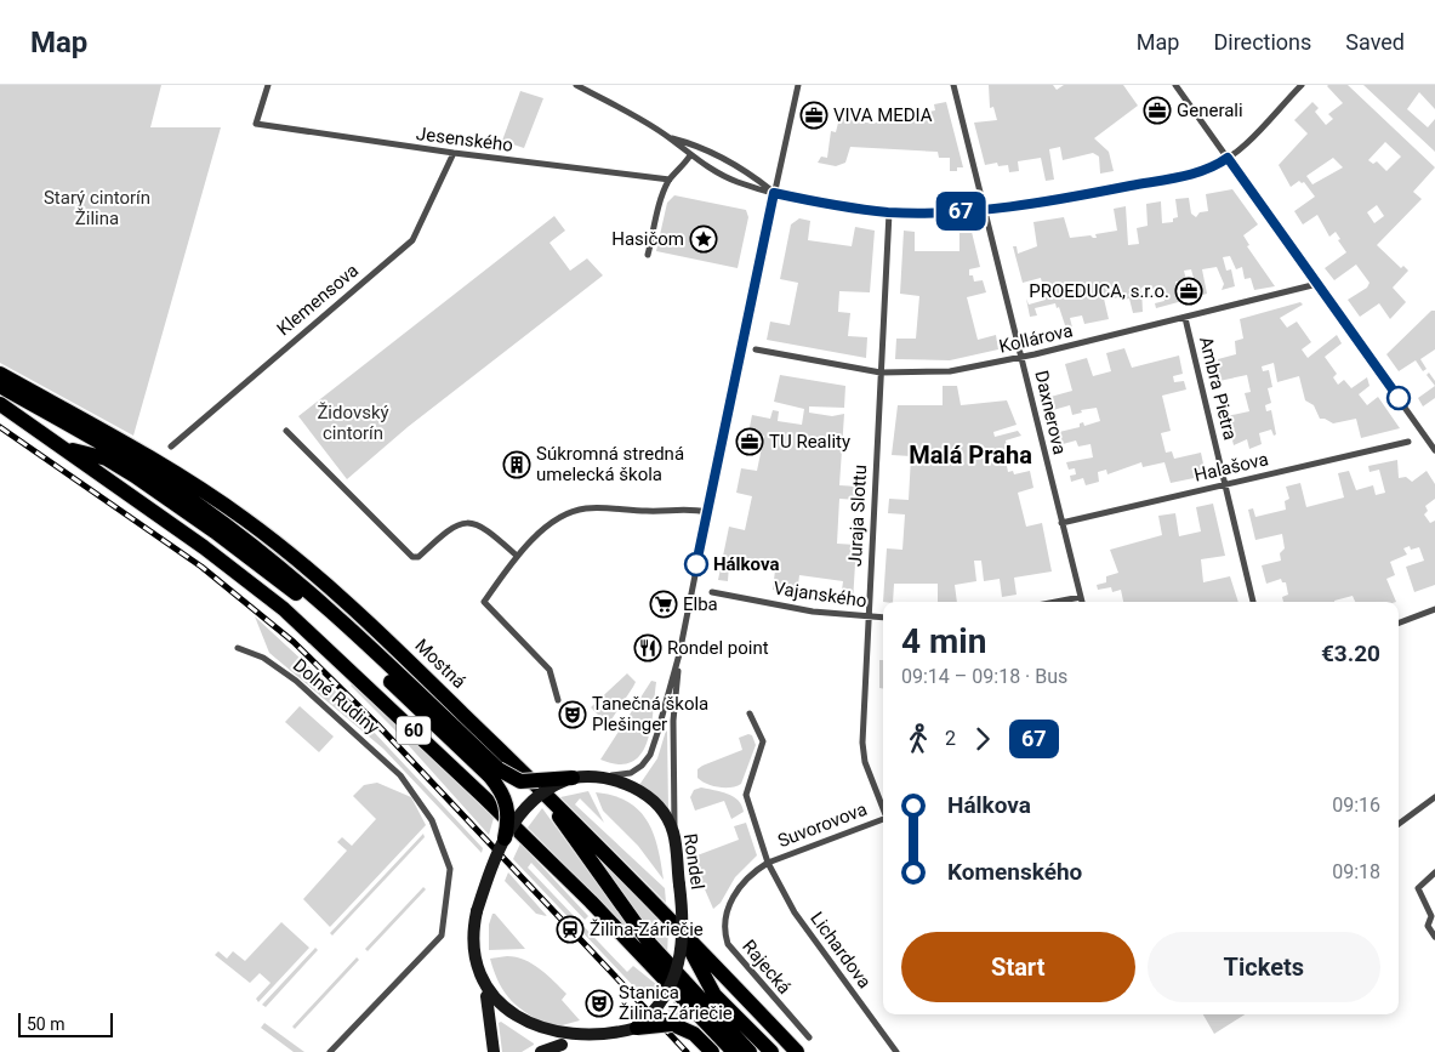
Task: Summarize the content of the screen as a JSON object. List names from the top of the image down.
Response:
{
  "streets": {
    "main road": ["Mostná", "60"],
    "street": [
      "Jesenského",
      "Klemensova",
      "Kollárova",
      "Ambra Pietra",
      "Daxnerova",
      "Halašova",
      "Juraja Slottu",
      "Vajanského",
      "Dolné Rudiny",
      "Suvorovova",
      "Rondel",
      "Lichardova",
      "Rajecká"
    ]
  },
  "crossings": [
    ["Jesenského", "Klemensova"],
    ["Kollárova", "Ambra Pietra"],
    ["Kollárova", "Daxnerova"],
    ["Kollárova", "Juraja Slottu"],
    ["Ambra Pietra", "Halašova"],
    ["Daxnerova", "Halašova"],
    ["Juraja Slottu", "Vajanského"],
    ["Suvorovova", "Lichardova"],
    ["Suvorovova", "Rajecká"],
    ["Lichardova", "Rajecká"]
  ],
  "districts": ["Malá Praha"],
  "parks": ["Starý cintorín Žilina", "Židovský cintorín"],
  "places": {
    "office": [
      "Generali",
      "VIVA MEDIA",
      "PROEDUCA, s.r.o.",
      "TU Reality"
    ],
    "place": ["Hasičom"],
    "building": ["Súkromná stredná umelecká škola"],
    "other": ["Hálkova"],
    "supermarket": ["Elba"],
    "restaurant": ["Rondel point"],
    "theatre": ["Tanečná škola Plešinger", "Stanica Žilina-Záriečie"],
    "station": ["Žilina-Záriečie"]
  },
  "lines": ["bus line 67"],
  "scale_bar": "50 m",
  "page": {
    "header": "Map",
    "nav": ["Map", "Directions", "Saved"],
    "on_map": "67",
    "heading": ["4 min", "09:14 – 09:18 · Bus", "€3.20"],
    "legs": ["2", "67"],
    "list": [
      {
        "name": "Hálkova",
        "value": "09:16"
      },
      {
        "name": "Komenského",
        "value": "09:18"
      }
    ],
    "buttons": ["Start", "Tickets"],
    "scale": "50 m"
  }
}
